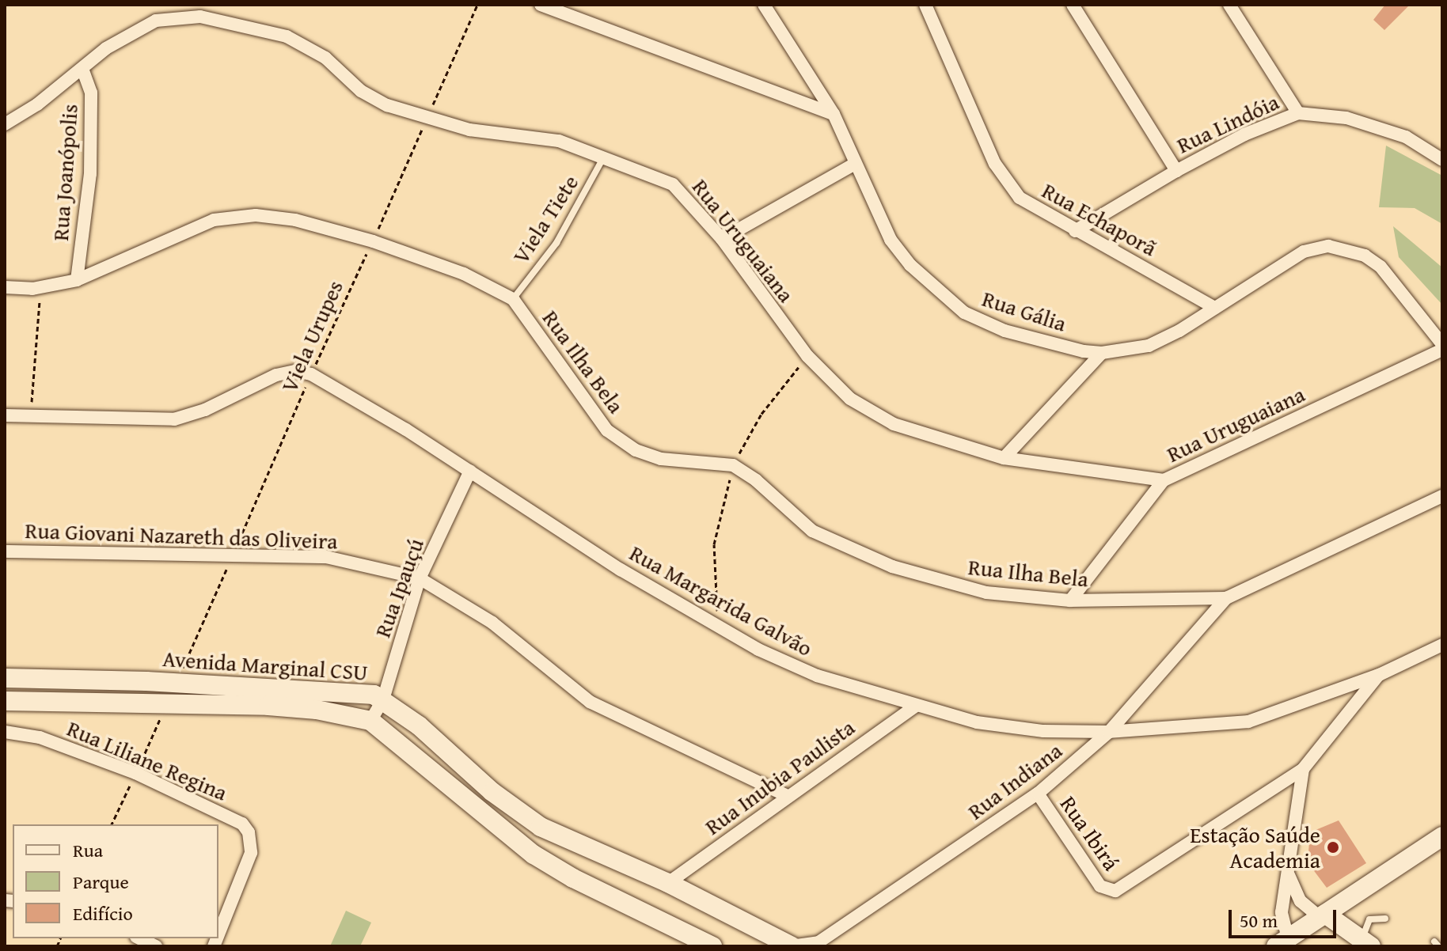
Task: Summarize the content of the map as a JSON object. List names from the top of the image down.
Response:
{
  "streets": {
    "main road": ["Avenida Marginal CSU"],
    "street": [
      "Rua Lindóia",
      "Rua Joanópolis",
      "Rua Echaporã",
      "Rua Uruguaiana",
      "Rua Gália",
      "Rua Ilha Bela",
      "Rua Giovani Nazareth das Oliveira",
      "Rua Ipauçú",
      "Rua Margarida Galvão",
      "Rua Liliane Regina",
      "Rua Inubia Paulista",
      "Rua Indiana",
      "Rua Ibirá"
    ],
    "lane": ["Viela Tiete"],
    "path": ["Viela Urupes"]
  },
  "crossings": [
    ["Rua Lindóia", "Rua Echaporã"],
    ["Rua Joanópolis", "Rua Uruguaiana"],
    ["Rua Joanópolis", "Rua Ilha Bela"],
    ["Viela Tiete", "Rua Uruguaiana"],
    ["Viela Tiete", "Rua Ilha Bela"],
    ["Rua Echaporã", "Rua Gália"],
    ["Rua Uruguaiana", "Viela Urupes"],
    ["Viela Urupes", "Rua Ilha Bela"],
    ["Viela Urupes", "Rua Giovani Nazareth das Oliveira"],
    ["Viela Urupes", "Rua Margarida Galvão"],
    ["Viela Urupes", "Avenida Marginal CSU"],
    ["Rua Ilha Bela", "Rua Indiana"],
    ["Rua Giovani Nazareth das Oliveira", "Rua Ipauçú"],
    ["Rua Giovani Nazareth das Oliveira", "Rua Inubia Paulista"],
    ["Rua Ipauçú", "Rua Margarida Galvão"],
    ["Rua Ipauçú", "Avenida Marginal CSU"],
    ["Rua Margarida Galvão", "Rua Inubia Paulista"],
    ["Rua Margarida Galvão", "Rua Indiana"],
    ["Avenida Marginal CSU", "Rua Inubia Paulista"],
    ["Avenida Marginal CSU", "Rua Indiana"],
    ["Rua Indiana", "Rua Ibirá"]
  ],
  "places": ["Estação Saúde Academia"],
  "legend": ["Rua", "Parque", "Edifício"],
  "scale_bar": "50 m"
}
